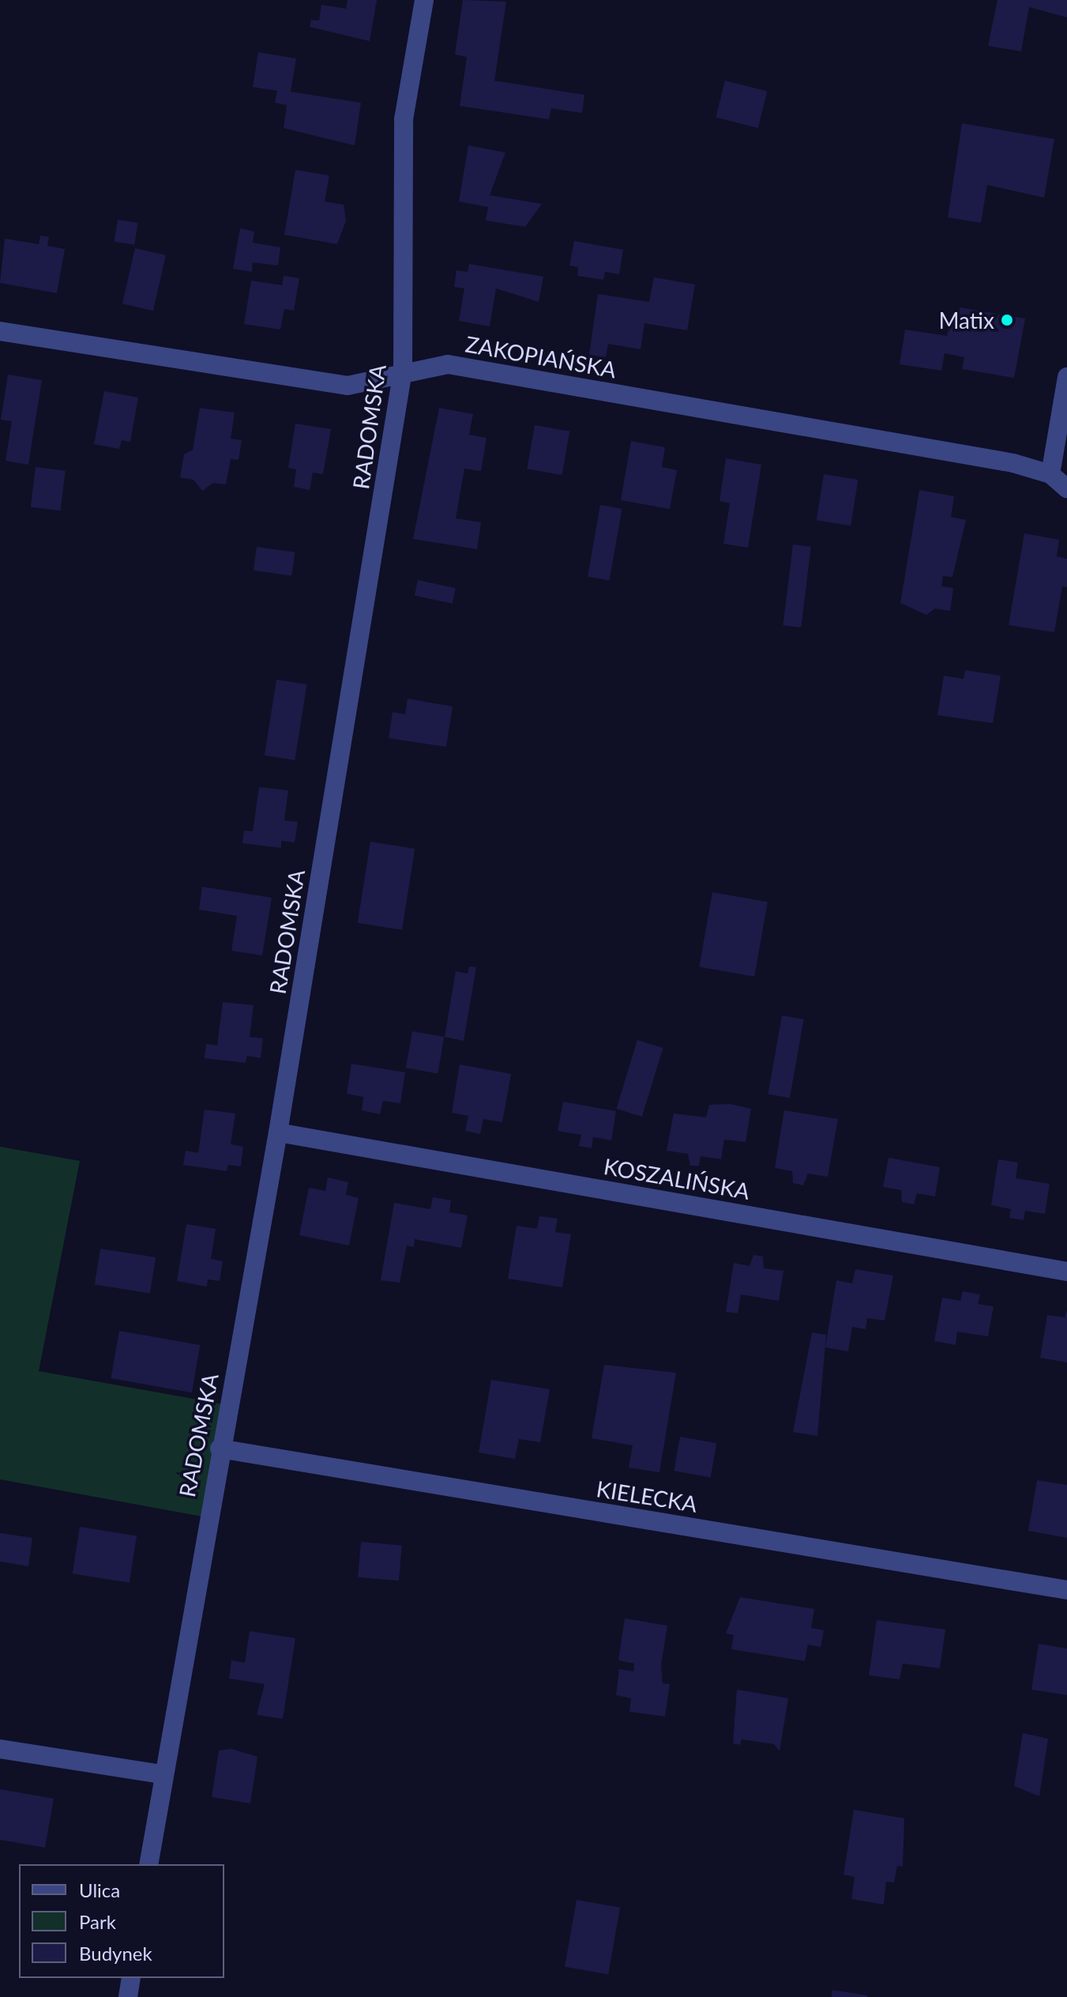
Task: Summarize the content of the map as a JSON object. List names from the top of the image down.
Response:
{
  "streets": {
    "street": [
      "ZAKOPIAŃSKA",
      "RADOMSKA",
      "KOSZALIŃSKA",
      "KIELECKA"
    ]
  },
  "crossings": [
    ["ZAKOPIAŃSKA", "RADOMSKA"],
    ["RADOMSKA", "KOSZALIŃSKA"],
    ["RADOMSKA", "KIELECKA"]
  ],
  "places": ["Matix"],
  "legend": ["Ulica", "Park", "Budynek"]
}
